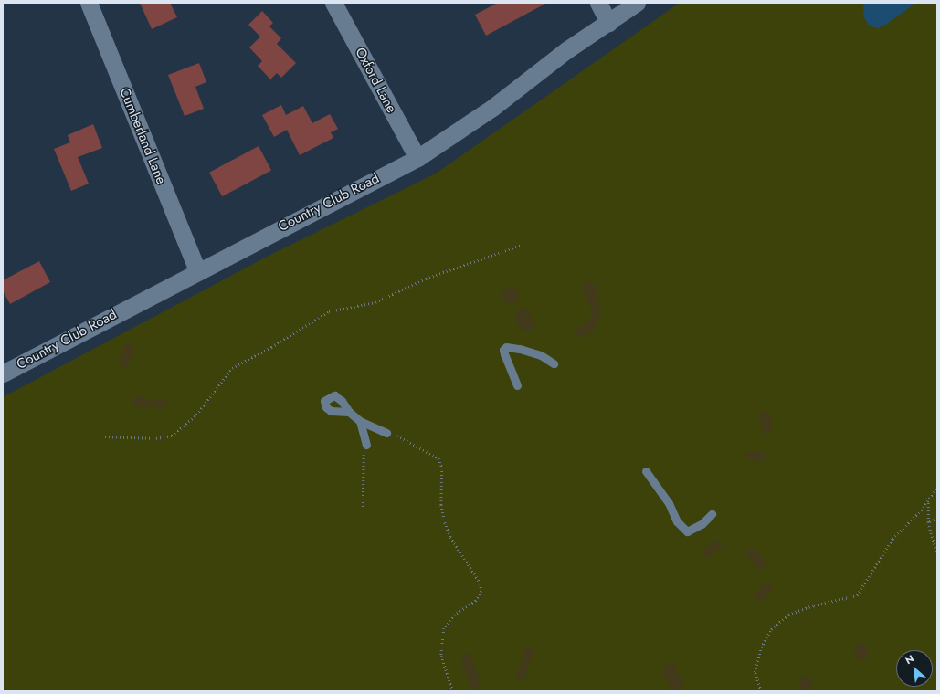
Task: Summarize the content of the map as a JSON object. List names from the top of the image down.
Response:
{
  "streets": {
    "street": ["Oxford Lane", "Cumberland Lane", "Country Club Road"]
  },
  "crossings": [
    ["Oxford Lane", "Country Club Road"],
    ["Cumberland Lane", "Country Club Road"]
  ],
  "north": "top left"
}
